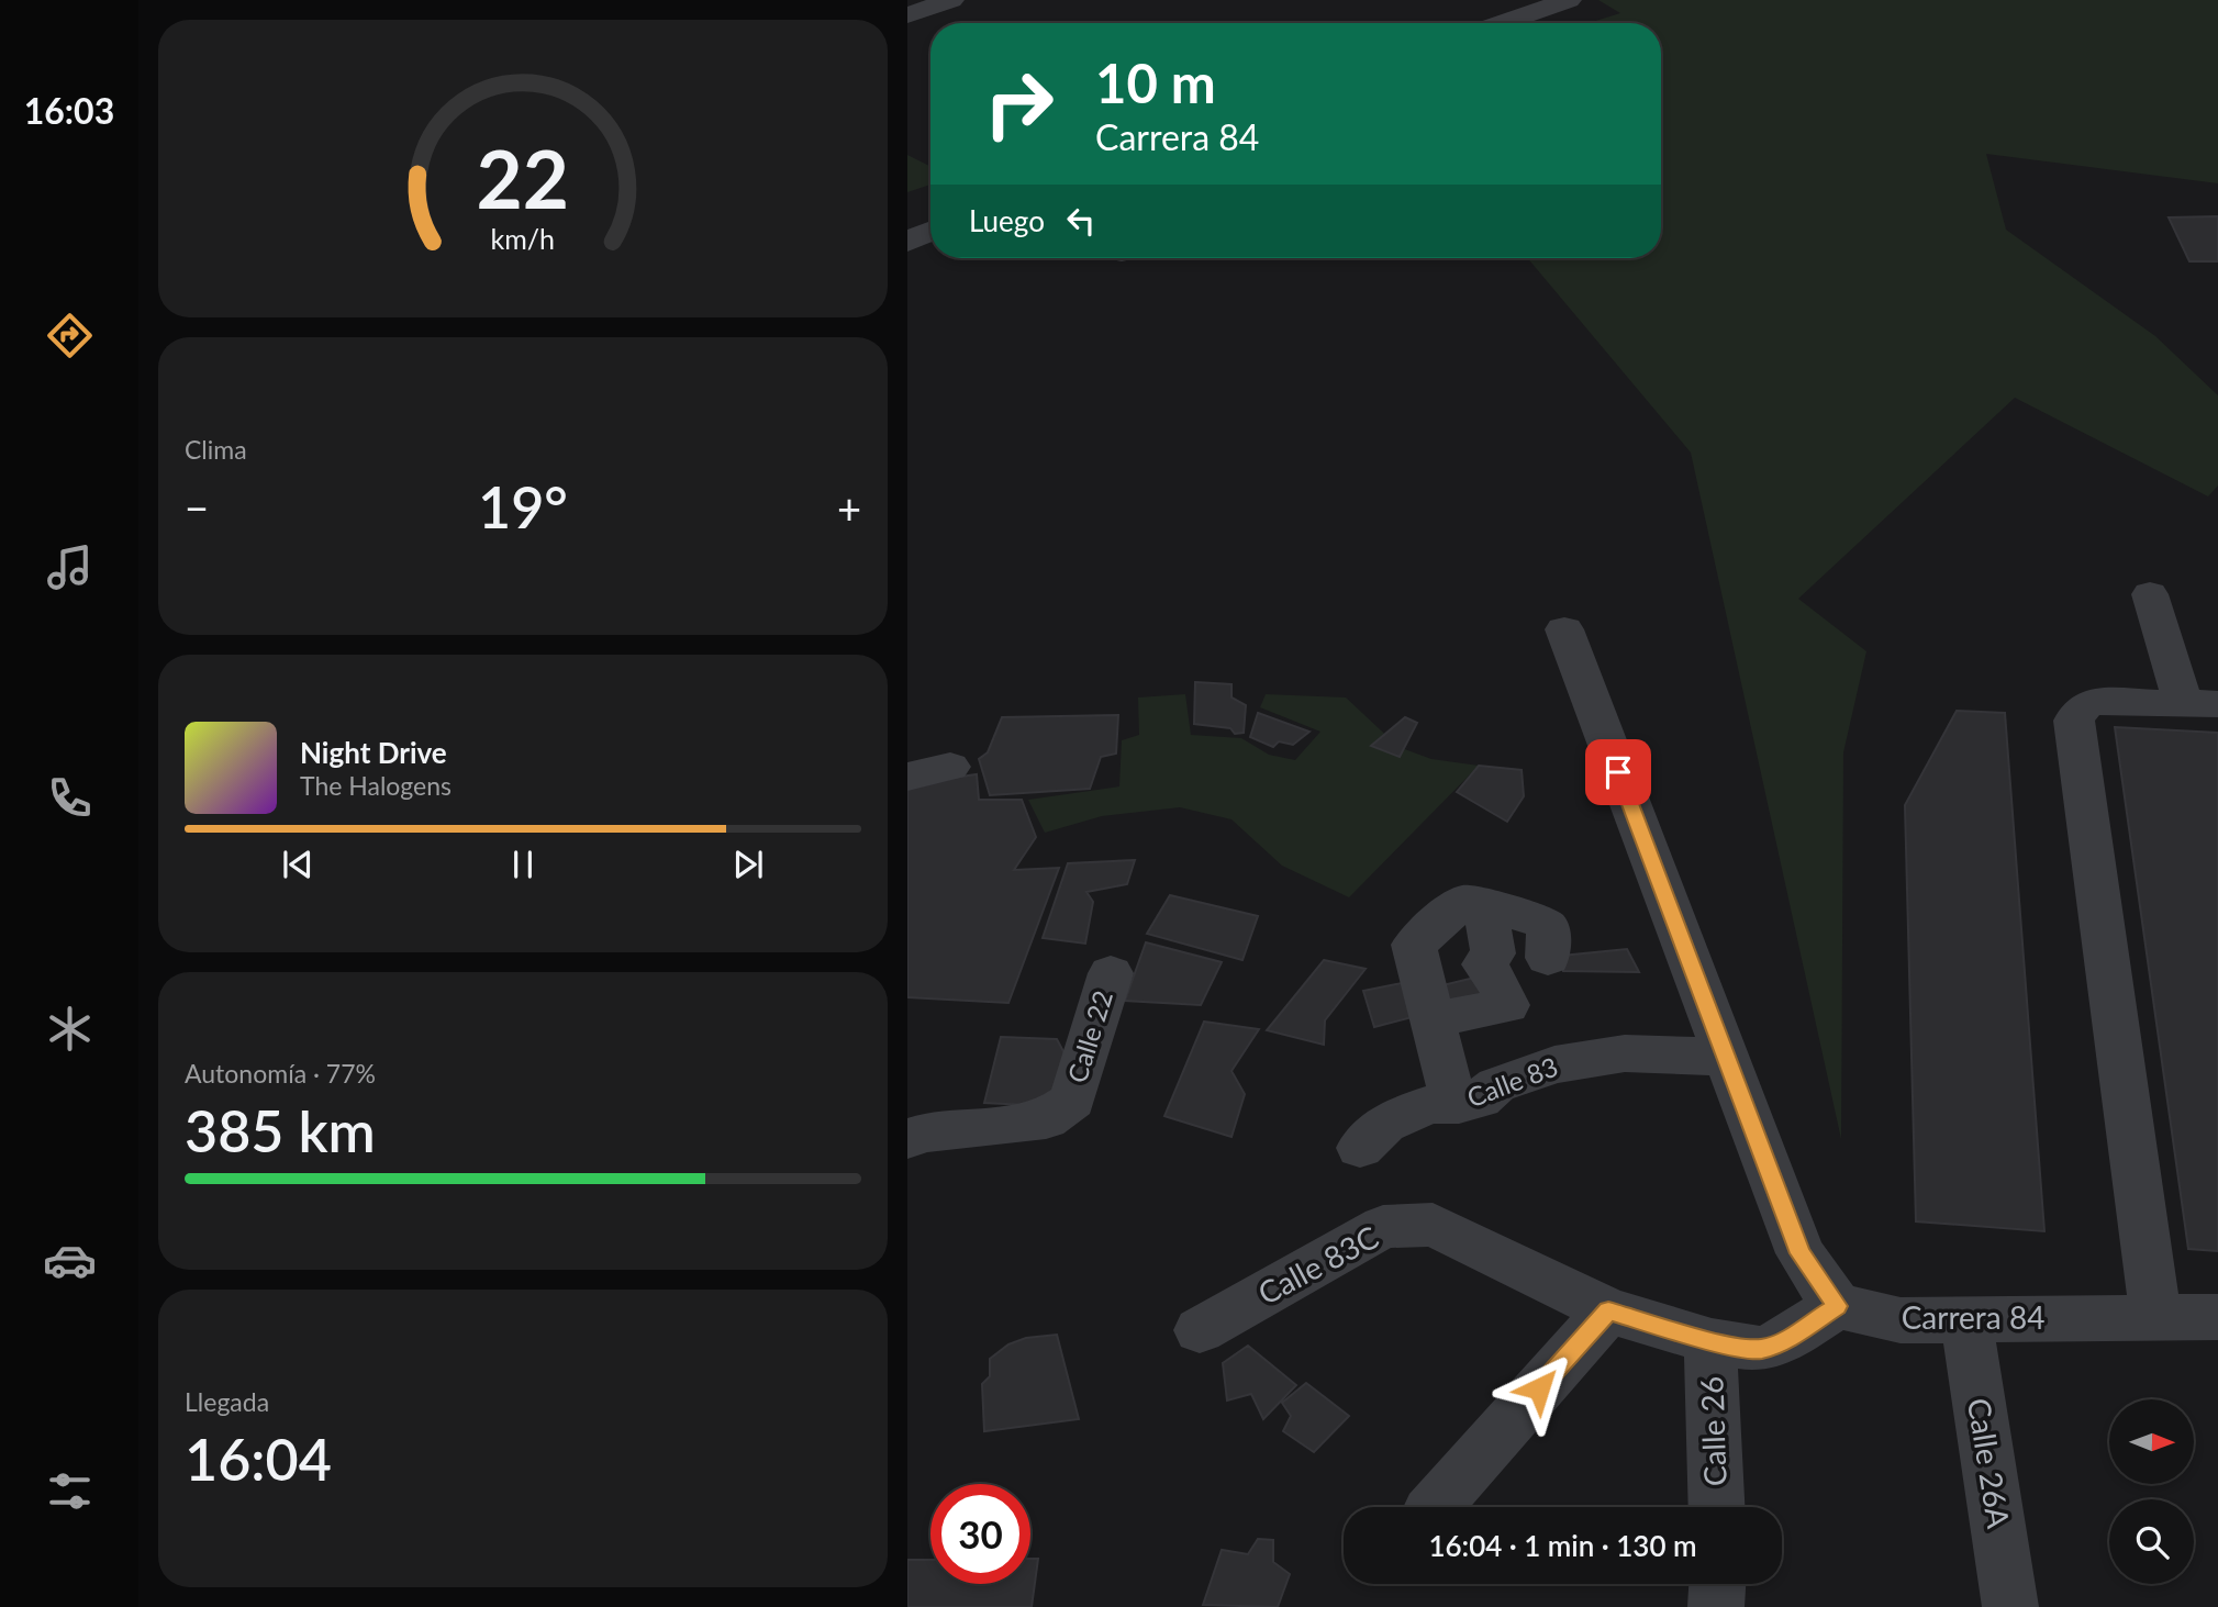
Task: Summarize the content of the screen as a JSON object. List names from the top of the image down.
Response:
{
  "streets": {
    "street": [
      "Calle 22",
      "Calle 83",
      "Calle 83C",
      "Carrera 84",
      "Calle 26",
      "Calle 26A"
    ]
  },
  "crossings": [
    ["Carrera 84", "Calle 26A"]
  ],
  "north": "right",
  "page": {
    "tabs": "16:03",
    "turn": ["10 m", "Carrera 84"],
    "then": "Luego",
    "tile": [
      "Clima",
      ["Autonomía · 77%", "385 km"],
      ["Llegada", "16:04"]
    ],
    "heat": ["−", "19°", "+"],
    "song": ["Night Drive", "The Halogens"],
    "limit": "30",
    "trip": "16:04 · 1 min · 130 m",
    "gauge": ["22", "km/h"]
  }
}
